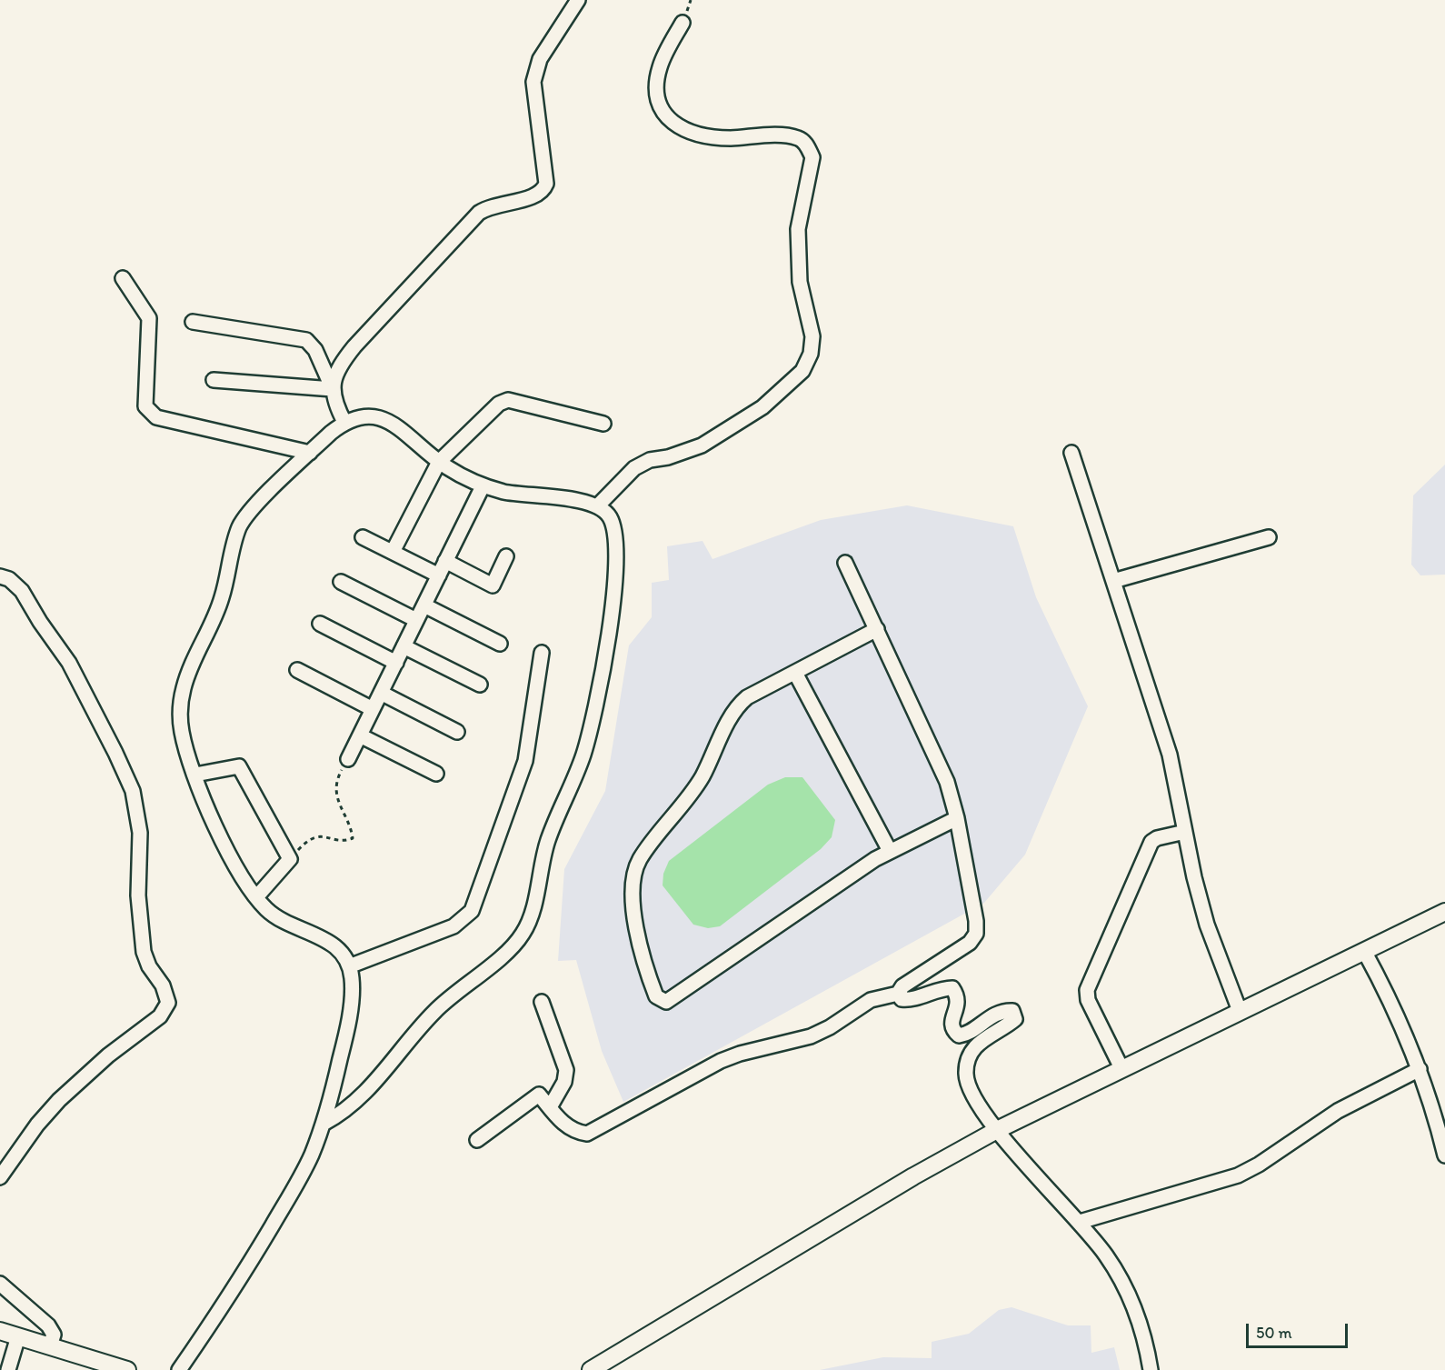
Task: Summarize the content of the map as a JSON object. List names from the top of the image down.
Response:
{
  "scale_bar": "50 m"
}
